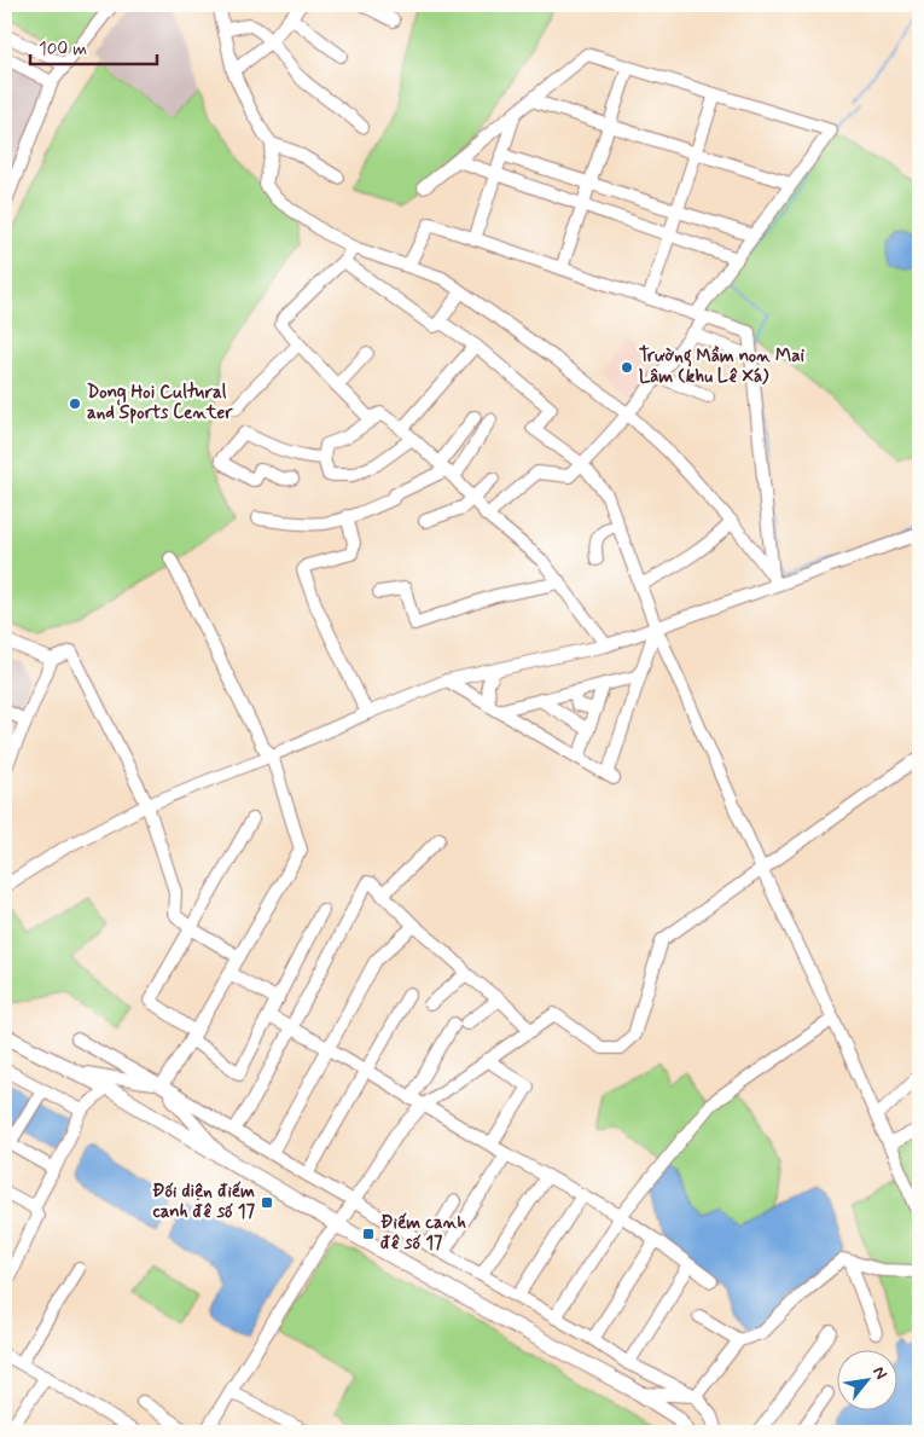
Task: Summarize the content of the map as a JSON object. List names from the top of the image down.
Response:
{
  "places": {
    "other": ["Trường Mầm non Mai Lâm (khu Lê Xá)", "Dong Hoi Cultural and Sports Center"],
    "transit": ["Đối diện điếm canh đê số 17", "Điếm canh đê số 17"]
  },
  "scale_bar": "100 m",
  "north": "top right"
}
